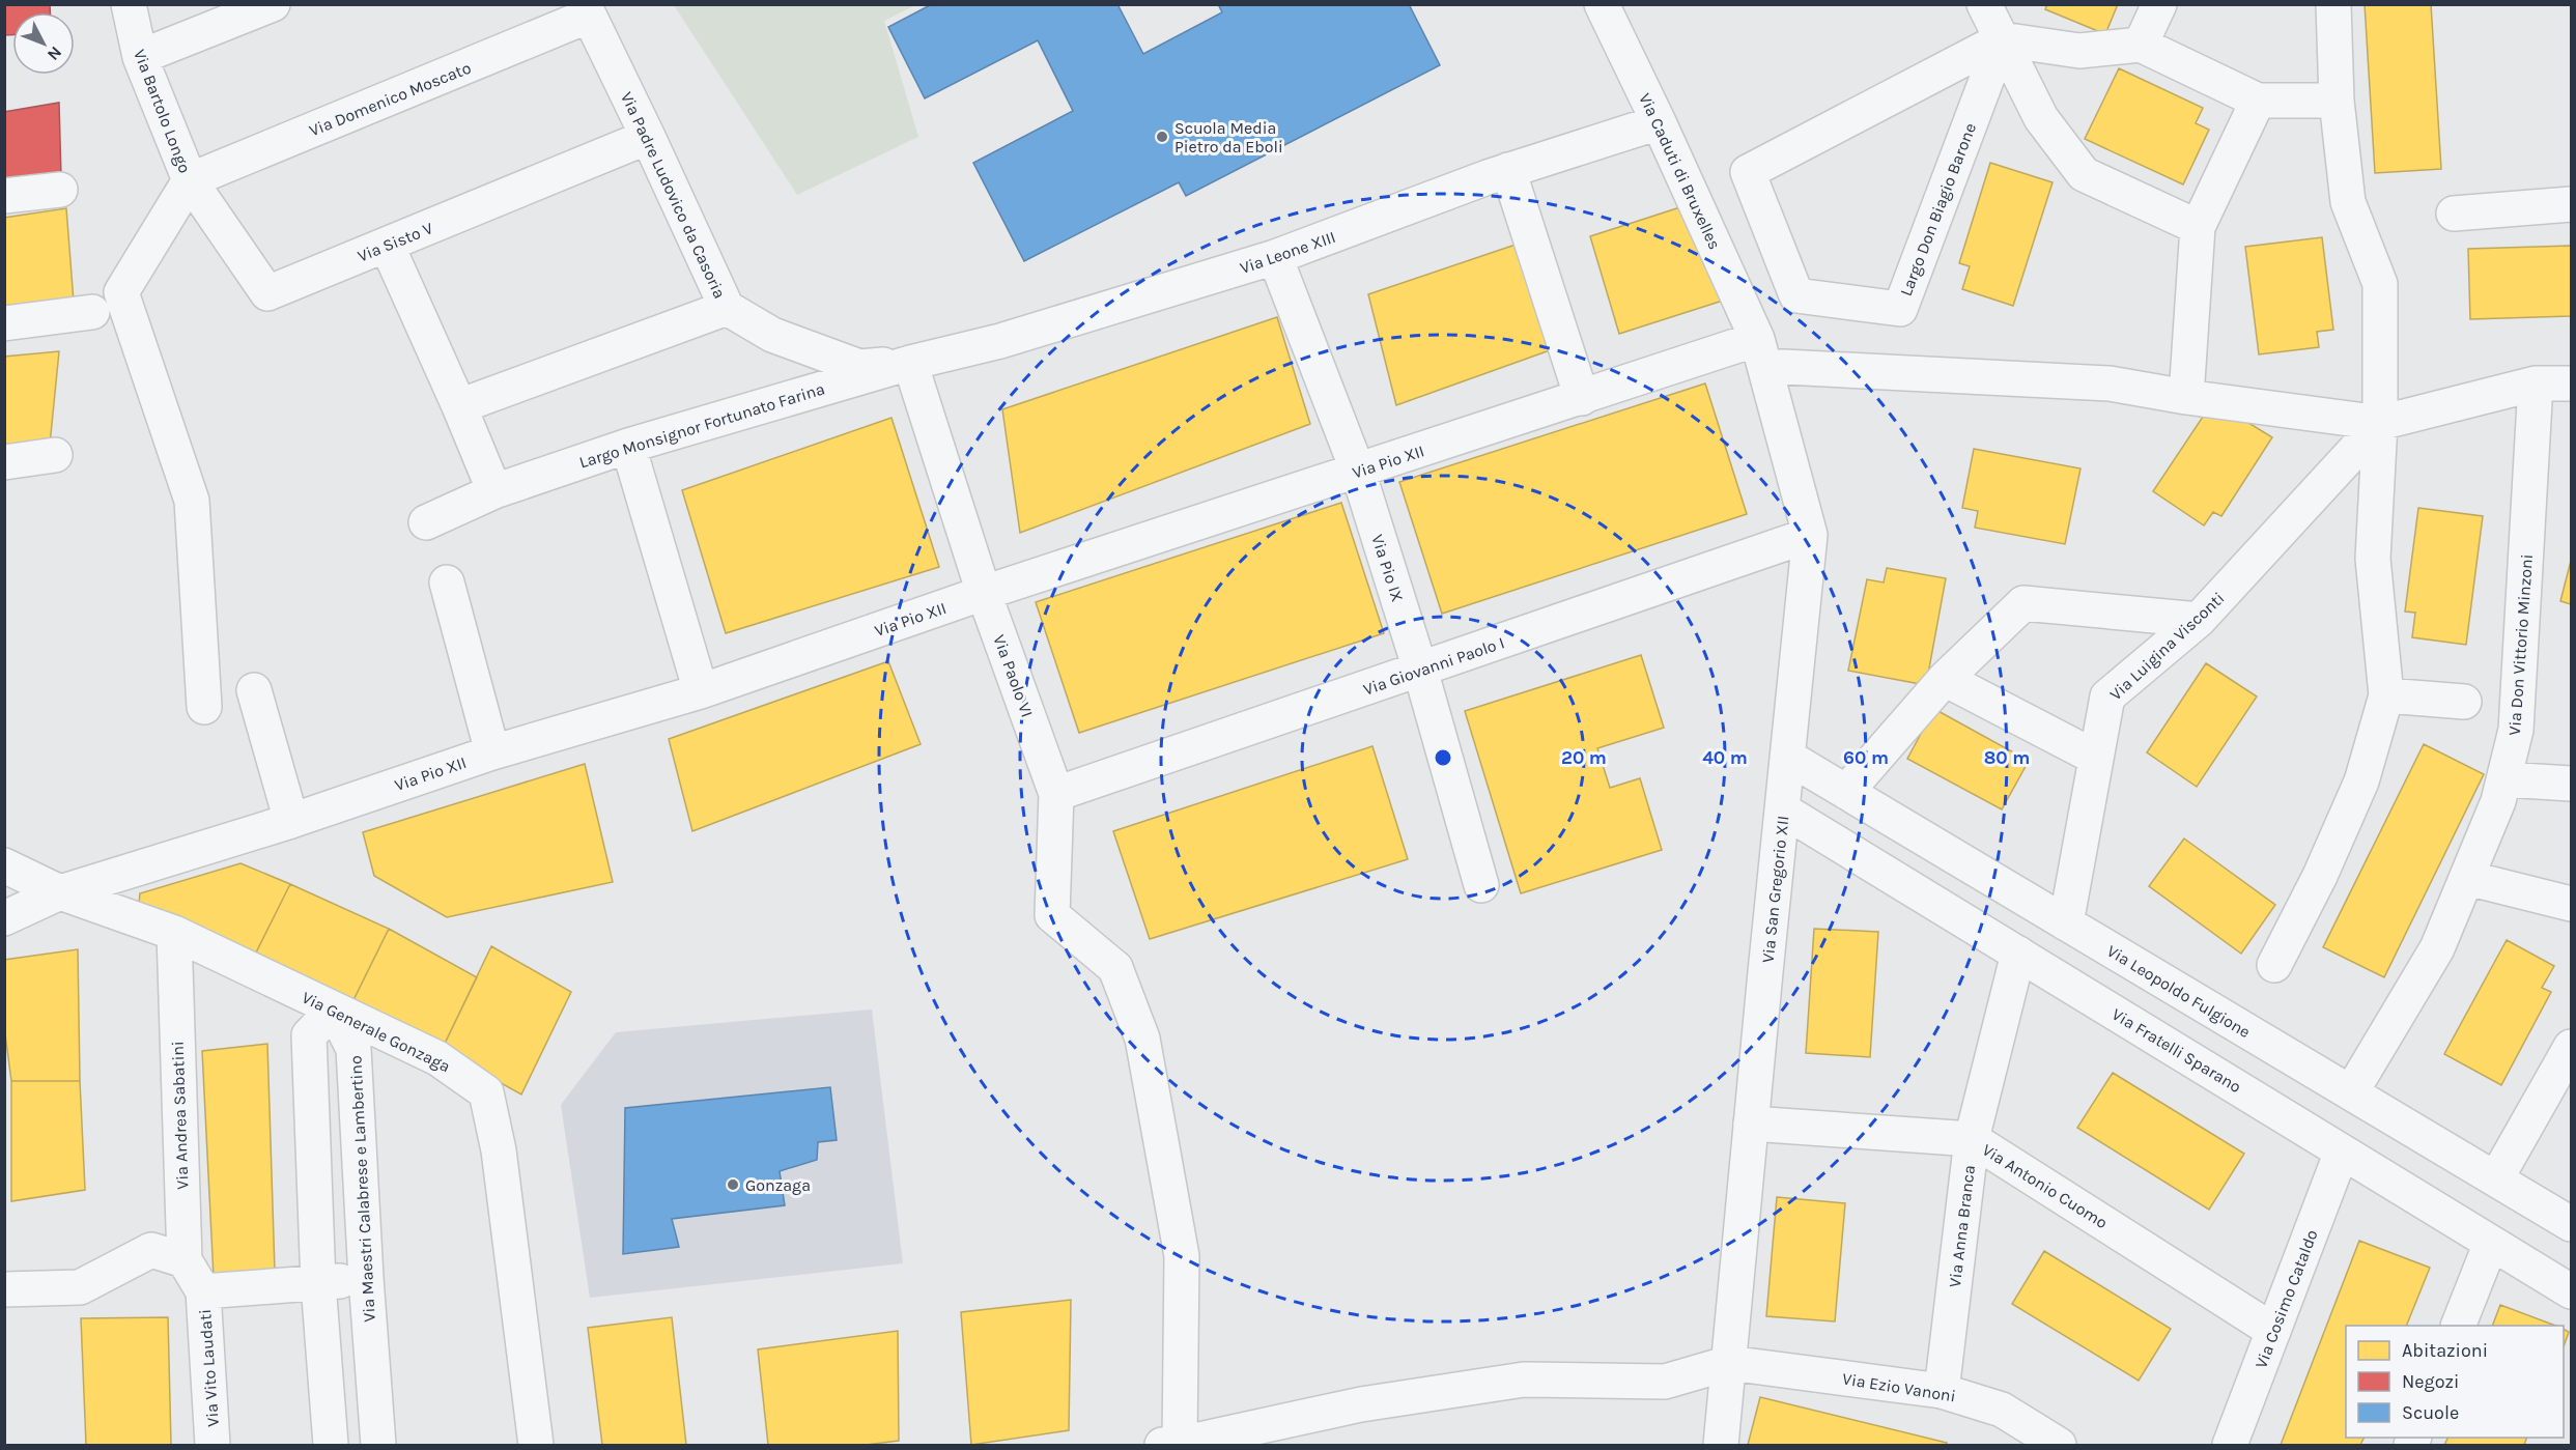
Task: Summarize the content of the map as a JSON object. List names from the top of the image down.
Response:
{
  "streets": {
    "street": [
      "Via Domenico Moscato",
      "Via Bartolo Longo",
      "Via Caduti di Bruxelles",
      "Via Padre Ludovico da Casoria",
      "Largo Don Biagio Barone",
      "Via Sisto V",
      "Via Leone XIII",
      "Largo Monsignor Fortunato Farina",
      "Via Pio XII",
      "Via Pio IX",
      "Via Don Vittorio Minzoni",
      "Via Luigina Visconti",
      "Via Giovanni Paolo I",
      "Via Paolo VI",
      "Via San Gregorio XII",
      "Via Leopoldo Fulgione",
      "Via Generale Gonzaga",
      "Via Fratelli Sparano",
      "Via Andrea Sabatini",
      "Via Antonio Cuomo",
      "Via Maestri Calabrese e Lambertino",
      "Via Anna Branca",
      "Via Cosimo Cataldo",
      "Via Vito Laudati",
      "Via Ezio Vanoni"
    ]
  },
  "crossings": [
    ["Via Domenico Moscato", "Via Bartolo Longo"],
    ["Via Domenico Moscato", "Via Padre Ludovico da Casoria"],
    ["Via Domenico Moscato", "Via Sisto V"],
    ["Via Bartolo Longo", "Via Sisto V"],
    ["Via Caduti di Bruxelles", "Via Leone XIII"],
    ["Via Caduti di Bruxelles", "Via Pio XII"],
    ["Via Caduti di Bruxelles", "Via San Gregorio XII"],
    ["Via Padre Ludovico da Casoria", "Via Sisto V"],
    ["Via Padre Ludovico da Casoria", "Via Leone XIII"],
    ["Via Padre Ludovico da Casoria", "Largo Monsignor Fortunato Farina"],
    ["Via Padre Ludovico da Casoria", "Via Paolo VI"],
    ["Via Leone XIII", "Largo Monsignor Fortunato Farina"],
    ["Via Leone XIII", "Via Pio IX"],
    ["Via Leone XIII", "Via Paolo VI"],
    ["Largo Monsignor Fortunato Farina", "Via Paolo VI"],
    ["Via Pio XII", "Via Pio IX"],
    ["Via Pio XII", "Via Paolo VI"],
    ["Via Pio XII", "Via San Gregorio XII"],
    ["Via Pio XII", "Via Generale Gonzaga"],
    ["Via Pio IX", "Via Giovanni Paolo I"],
    ["Via Don Vittorio Minzoni", "Via Leopoldo Fulgione"],
    ["Via Luigina Visconti", "Via Leopoldo Fulgione"],
    ["Via Giovanni Paolo I", "Via Paolo VI"],
    ["Via Giovanni Paolo I", "Via San Gregorio XII"],
    ["Via San Gregorio XII", "Via Leopoldo Fulgione"],
    ["Via San Gregorio XII", "Via Fratelli Sparano"],
    ["Via San Gregorio XII", "Via Antonio Cuomo"],
    ["Via San Gregorio XII", "Via Ezio Vanoni"],
    ["Via Generale Gonzaga", "Via Andrea Sabatini"],
    ["Via Generale Gonzaga", "Via Maestri Calabrese e Lambertino"],
    ["Via Fratelli Sparano", "Via Anna Branca"],
    ["Via Fratelli Sparano", "Via Cosimo Cataldo"],
    ["Via Andrea Sabatini", "Via Vito Laudati"],
    ["Via Antonio Cuomo", "Via Anna Branca"],
    ["Via Antonio Cuomo", "Via Cosimo Cataldo"],
    ["Via Anna Branca", "Via Ezio Vanoni"]
  ],
  "places": ["Scuola Media Pietro da Eboli", "Gonzaga"],
  "legend": ["Abitazioni", "Negozi", "Scuole"],
  "north": "bottom right",
  "rings": [
    "20 m",
    "40 m",
    "60 m",
    "80 m"
  ]
}
